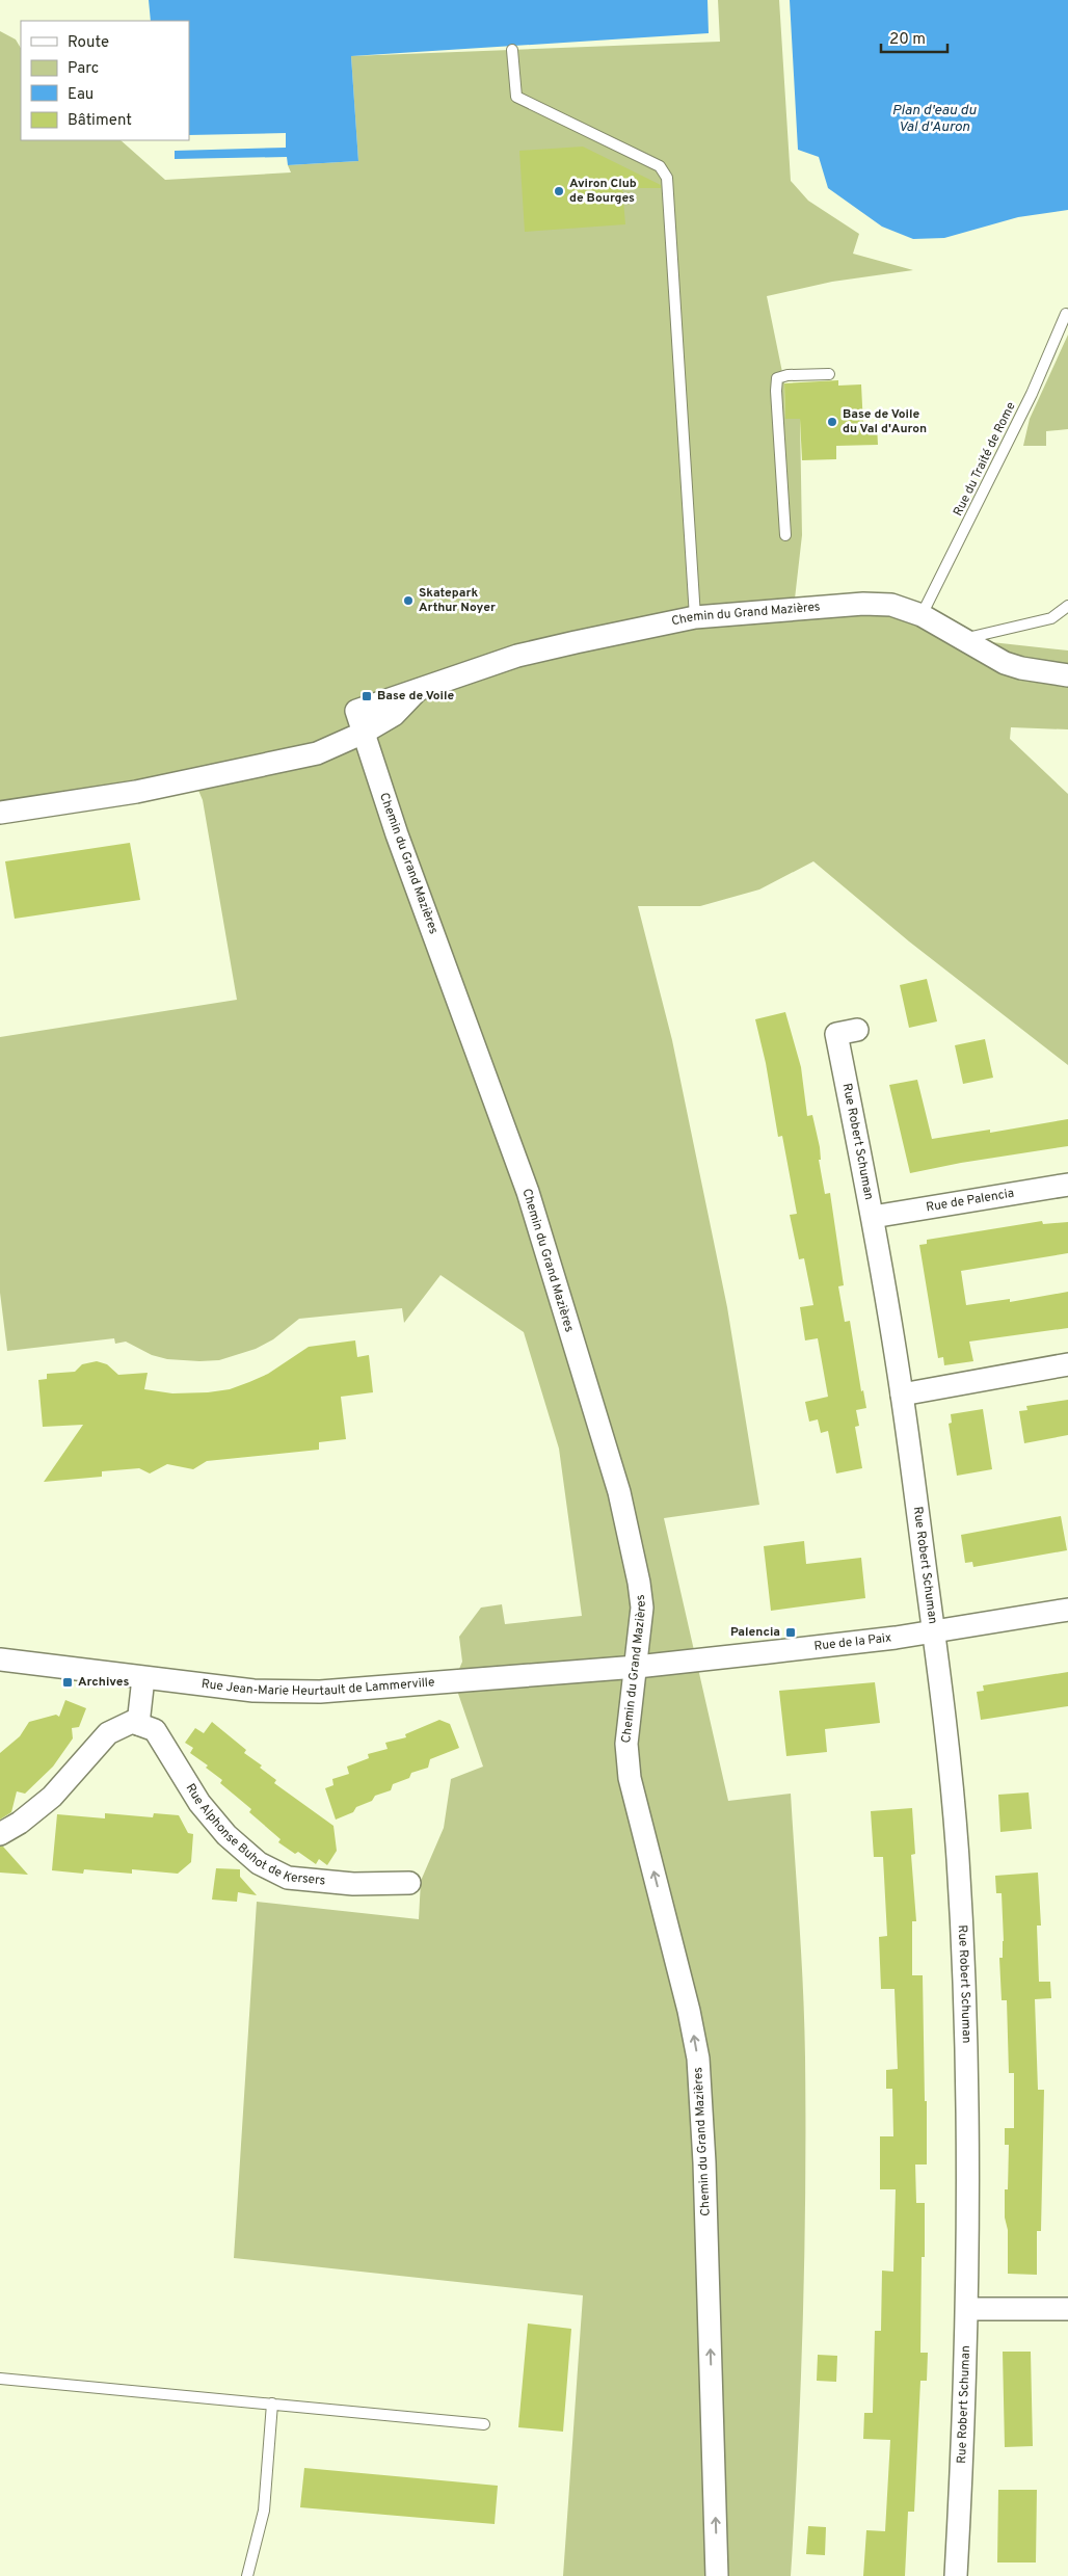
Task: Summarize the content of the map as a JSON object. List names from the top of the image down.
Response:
{
  "streets": {
    "street": [
      "Chemin du Grand Mazières",
      "Rue Robert Schuman",
      "Rue de Palencia",
      "Rue de la Paix",
      "Rue Jean-Marie Heurtault de Lammerville",
      "Rue Alphonse Buhot de Kersers"
    ],
    "lane": ["Rue du Traité de Rome"]
  },
  "crossings": [
    ["Rue du Traité de Rome", "Chemin du Grand Mazières"],
    ["Chemin du Grand Mazières", "Rue de la Paix"],
    ["Chemin du Grand Mazières", "Rue Jean-Marie Heurtault de Lammerville"],
    ["Rue Robert Schuman", "Rue de Palencia"],
    ["Rue Robert Schuman", "Rue de la Paix"],
    ["Rue de la Paix", "Rue Jean-Marie Heurtault de Lammerville"]
  ],
  "water": ["Plan d'eau du Val d'Auron"],
  "places": {
    "other": ["Aviron Club de Bourges", "Base de Voile du Val d'Auron", "Skatepark Arthur Noyer"],
    "transit": ["Base de Voile", "Palencia", "Archives"]
  },
  "legend": [
    "Route",
    "Parc",
    "Eau",
    "Bâtiment"
  ],
  "scale_bar": "20 m"
}
